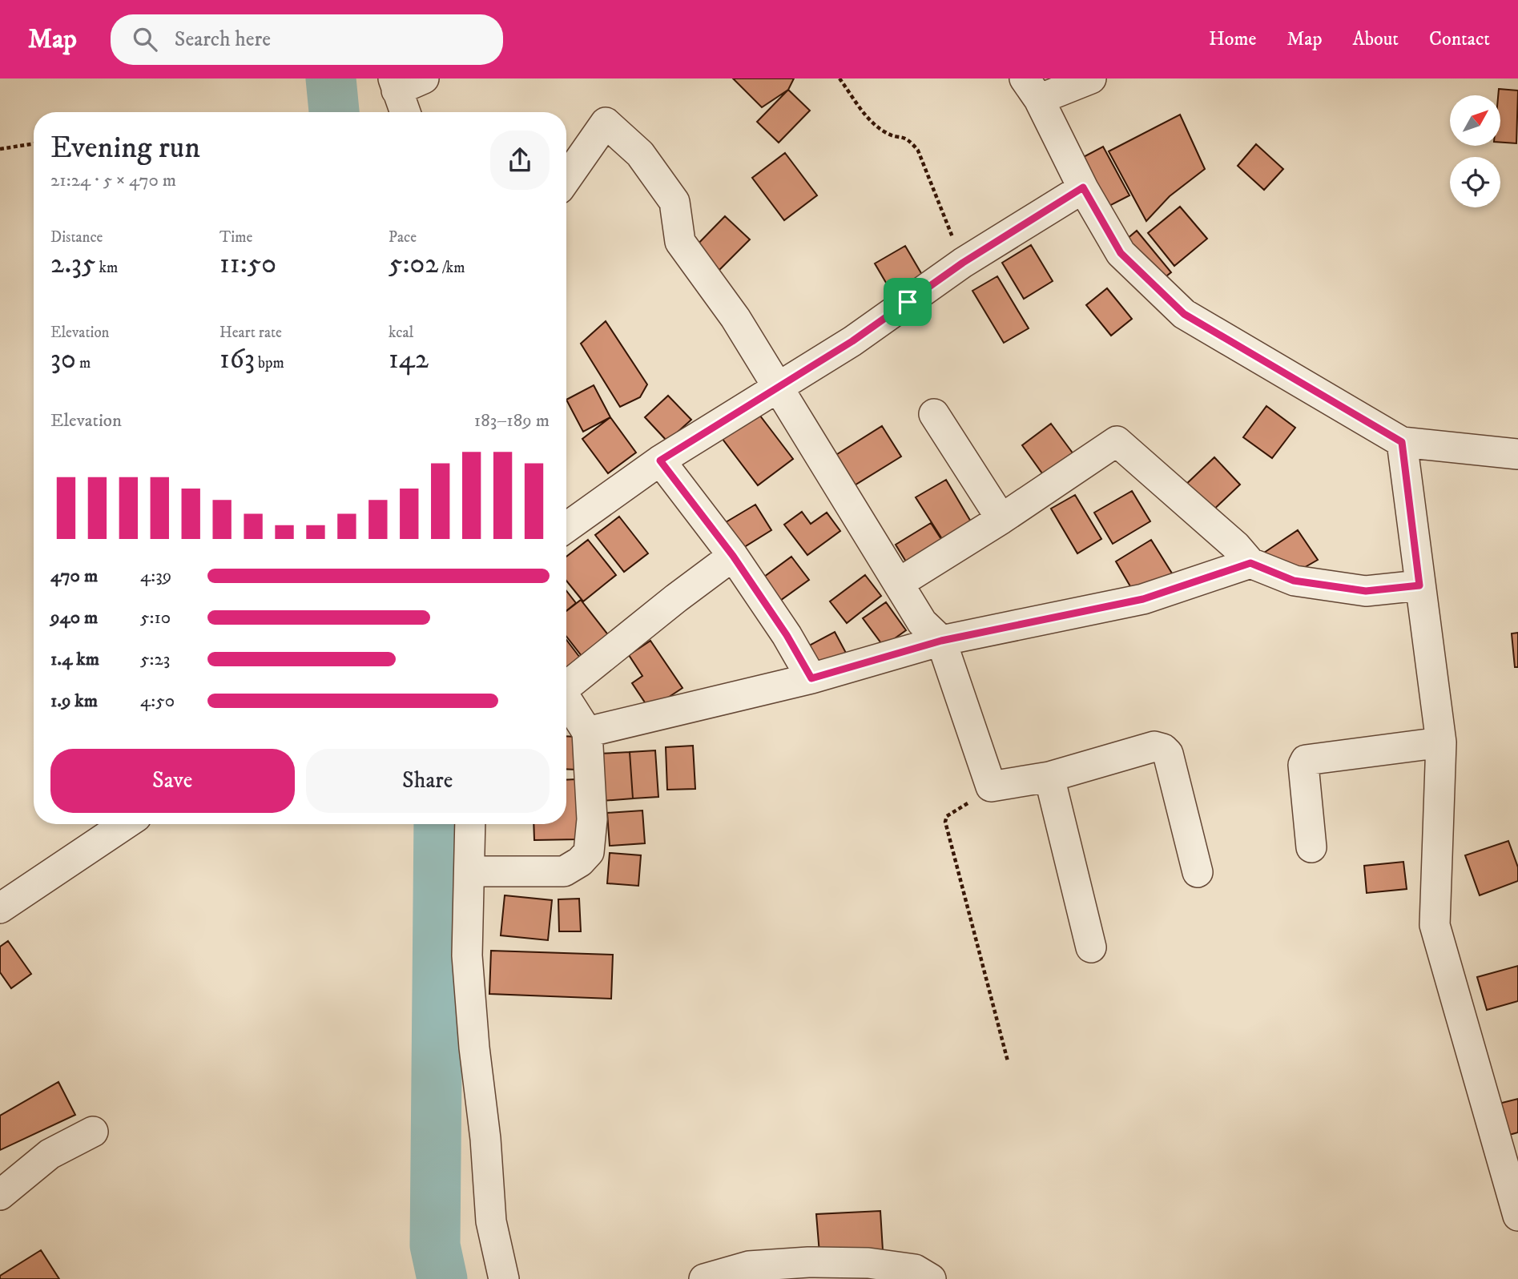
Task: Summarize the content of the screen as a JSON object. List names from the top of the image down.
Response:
{
  "north": "top right",
  "page": {
    "header": "Map",
    "search": "Search here",
    "nav": [
      "Home",
      "Map",
      "About",
      "Contact"
    ],
    "heading": ["Evening run", "21:24 · 5 × 470 m"],
    "stats": [
      ["Distance", "2.35 km"],
      ["Time", "11:50"],
      ["Pace", "5:02 /km"],
      ["Elevation", "30 m"],
      ["Heart rate", "163 bpm"],
      ["kcal", "142"]
    ],
    "chart": ["Elevation", "183–189 m"],
    "list": [
      {
        "name": "470 m",
        "note": "4:39"
      },
      {
        "name": "940 m",
        "note": "5:10"
      },
      {
        "name": "1.4 km",
        "note": "5:23"
      },
      {
        "name": "1.9 km",
        "note": "4:50"
      }
    ],
    "buttons": ["Save", "Share"]
  }
}
